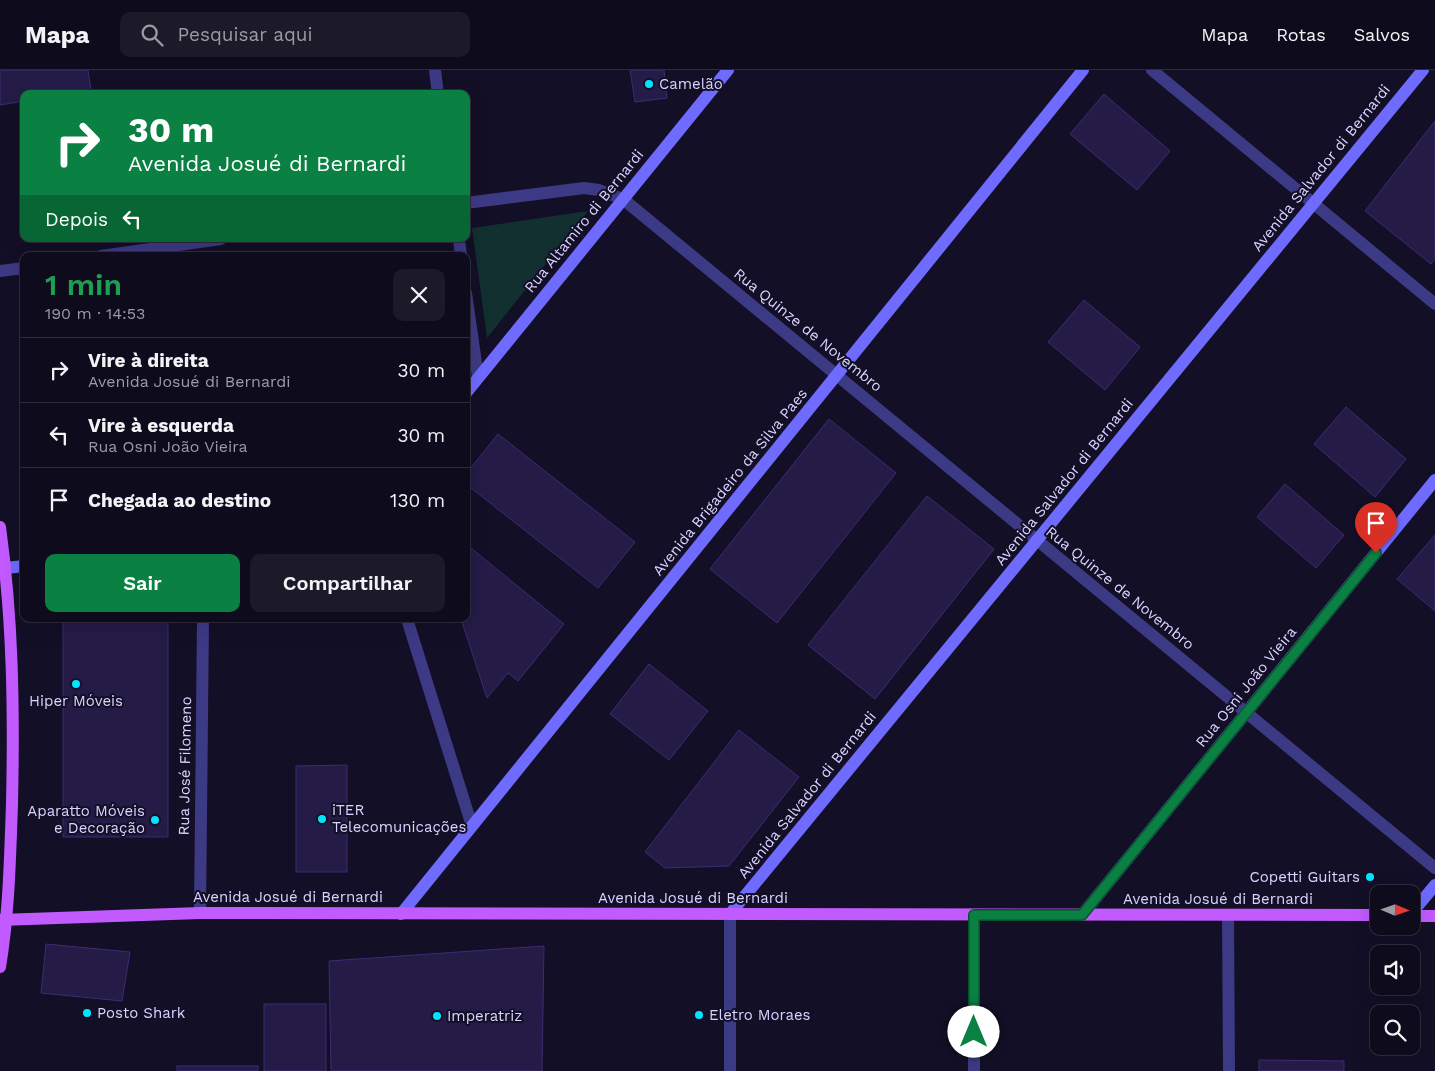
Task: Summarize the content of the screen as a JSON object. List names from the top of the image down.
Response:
{
  "streets": {
    "main road": ["Avenida Josué di Bernardi"],
    "street": [
      "Avenida Salvador di Bernardi",
      "Rua Altamiro di Bernardi",
      "Rua Quinze de Novembro",
      "Avenida Brigadeiro da Silva Paes",
      "Rua Osni João Vieira",
      "Rua José Filomeno"
    ]
  },
  "crossings": [
    ["Avenida Salvador di Bernardi", "Rua Quinze de Novembro"],
    ["Avenida Salvador di Bernardi", "Avenida Josué di Bernardi"],
    ["Rua Altamiro di Bernardi", "Rua Quinze de Novembro"],
    ["Rua Quinze de Novembro", "Avenida Brigadeiro da Silva Paes"],
    ["Rua Quinze de Novembro", "Rua Osni João Vieira"],
    ["Avenida Brigadeiro da Silva Paes", "Avenida Josué di Bernardi"],
    ["Rua Osni João Vieira", "Avenida Josué di Bernardi"],
    ["Rua José Filomeno", "Avenida Josué di Bernardi"]
  ],
  "places": [
    "Camelão",
    "Hiper Móveis",
    "iTER Telecomunicações",
    "Aparatto Móveis e Decoração",
    "Copetti Guitars",
    "Posto Shark",
    "Eletro Moraes",
    "Imperatriz"
  ],
  "north": "right",
  "page": {
    "header": "Mapa",
    "search": "Pesquisar aqui",
    "nav": ["Mapa", "Rotas", "Salvos"],
    "turn": ["30 m", "Avenida Josué di Bernardi"],
    "then": "Depois",
    "heading": ["1 min", "190 m · 14:53"],
    "list": [
      {
        "name": "Vire à direita",
        "note": "Avenida Josué di Bernardi",
        "value": "30 m"
      },
      {
        "name": "Vire à esquerda",
        "note": "Rua Osni João Vieira",
        "value": "30 m"
      },
      {
        "name": "Chegada ao destino",
        "value": "130 m"
      }
    ],
    "buttons": ["Sair", "Compartilhar"]
  }
}
